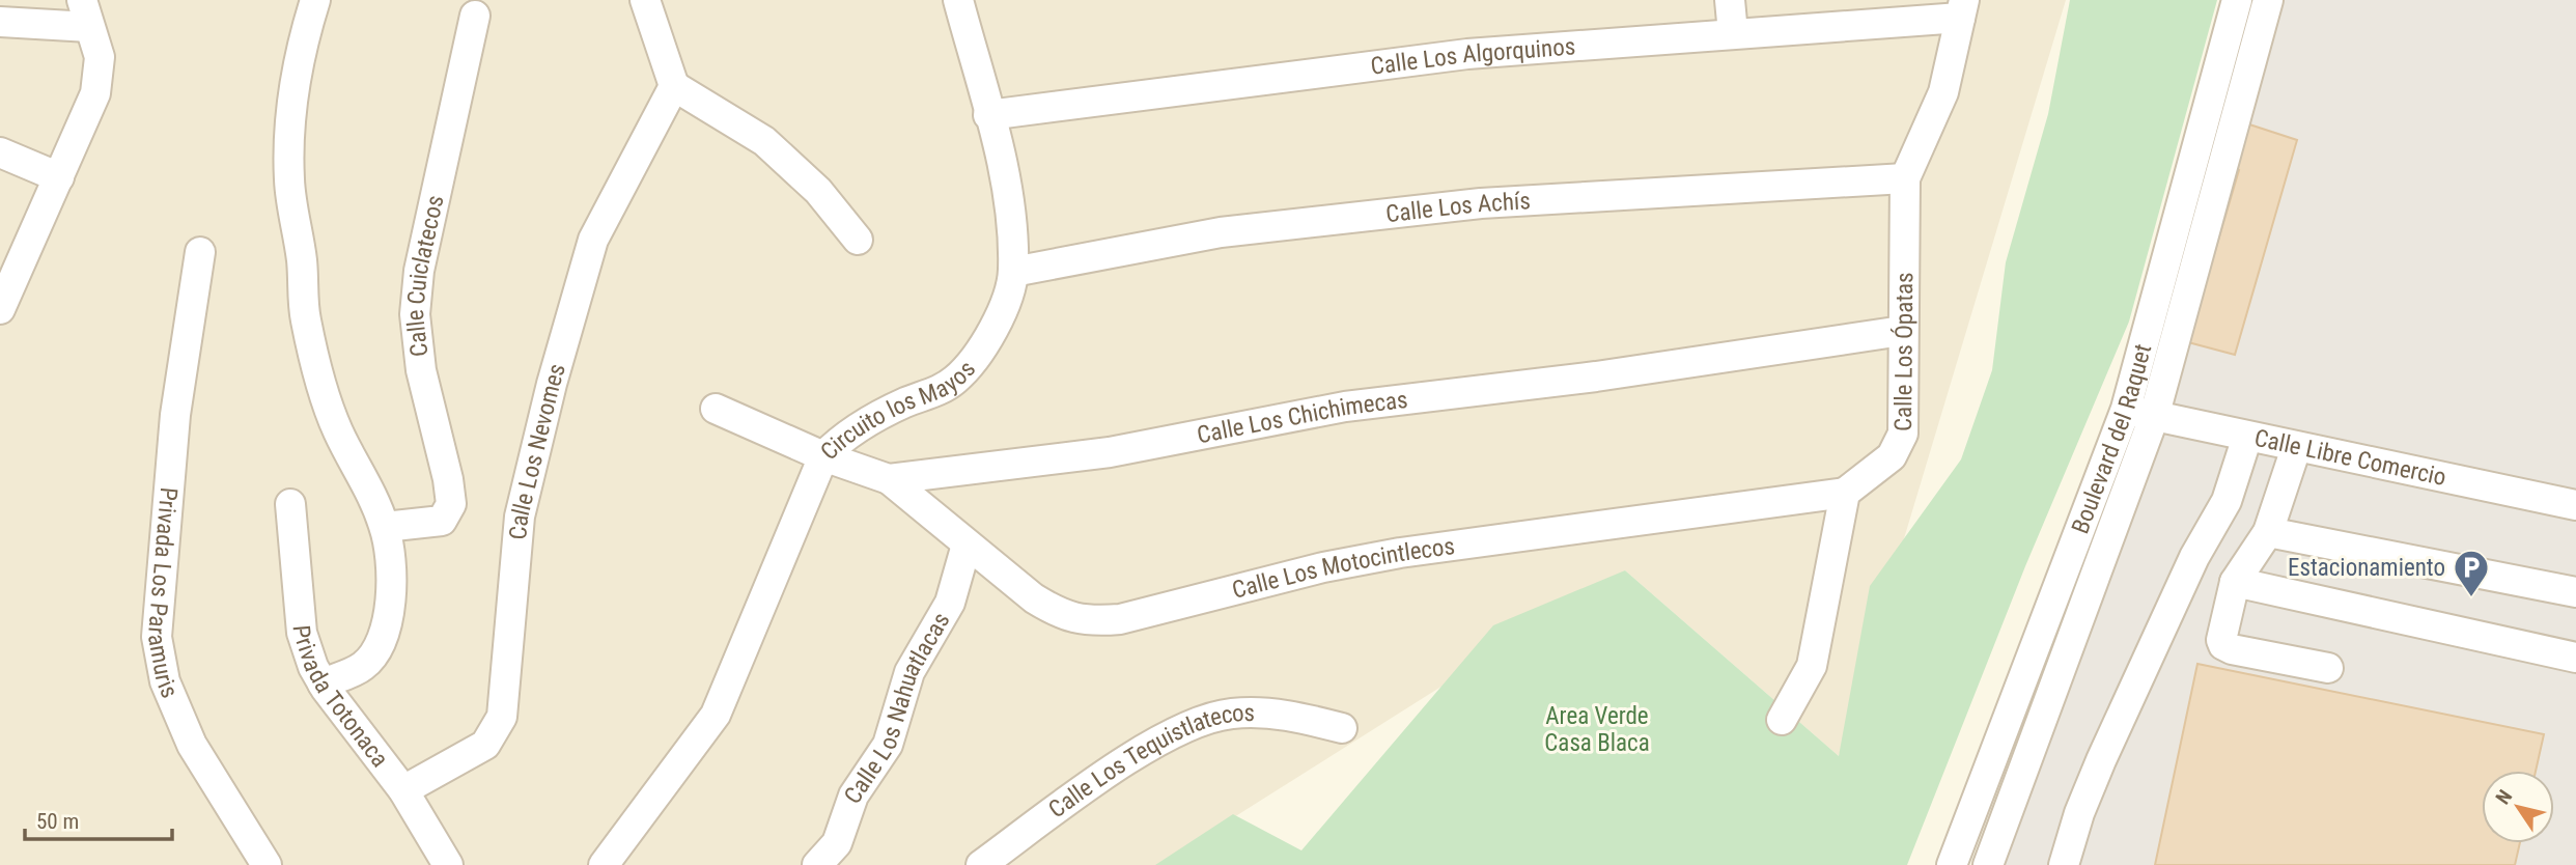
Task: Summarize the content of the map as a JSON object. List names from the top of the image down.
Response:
{
  "streets": {
    "street": [
      "Calle Los Algorquinos",
      "Calle Los Achís",
      "Calle Cuiclatecos",
      "Calle Los Ópatas",
      "Circuito los Mayos",
      "Calle Los Chichimecas",
      "Boulevard del Raquet",
      "Calle Los Nevomes",
      "Calle Libre Comercio",
      "Calle Los Motocintlecos",
      "Privada Los Paramuris",
      "Privada Totonaca",
      "Calle Los Nahuatlacas",
      "Calle Los Tequistlatecos"
    ]
  },
  "crossings": [
    ["Calle Los Algorquinos", "Calle Los Ópatas"],
    ["Calle Los Algorquinos", "Circuito los Mayos"],
    ["Calle Los Achís", "Calle Los Ópatas"],
    ["Calle Los Achís", "Circuito los Mayos"],
    ["Calle Los Ópatas", "Calle Los Chichimecas"],
    ["Calle Los Ópatas", "Calle Los Motocintlecos"],
    ["Circuito los Mayos", "Calle Los Chichimecas"],
    ["Calle Los Chichimecas", "Calle Los Motocintlecos"],
    ["Boulevard del Raquet", "Calle Libre Comercio"],
    ["Calle Los Nevomes", "Privada Totonaca"],
    ["Calle Los Motocintlecos", "Calle Los Nahuatlacas"]
  ],
  "parks": ["Area Verde Casa Blaca"],
  "places": {
    "parking": ["Estacionamiento"]
  },
  "scale_bar": "50 m",
  "north": "top left"
}
